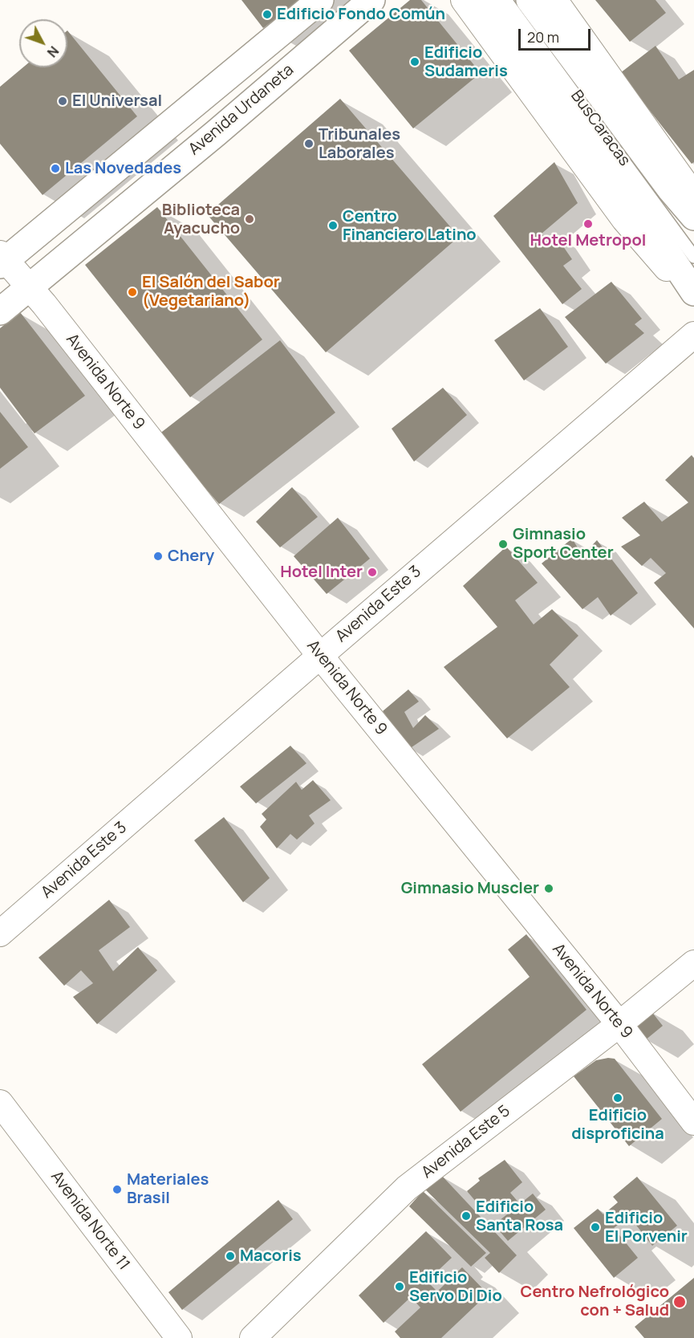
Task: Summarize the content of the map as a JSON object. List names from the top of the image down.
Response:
{
  "streets": {
    "main road": ["Avenida Urdaneta"],
    "street": [
      "Avenida Norte 9",
      "Avenida Este 3",
      "Avenida Este 5",
      "Avenida Norte 11"
    ],
    "lane": ["BusCaracas"]
  },
  "crossings": [
    ["Avenida Urdaneta", "Avenida Norte 9"],
    ["Avenida Norte 9", "Avenida Este 3"],
    ["Avenida Norte 9", "Avenida Este 5"]
  ],
  "places": [
    "Edificio Fondo Común",
    "Edificio Sudameris",
    "El Universal",
    "Tribunales Laborales",
    "Las Novedades",
    "Biblioteca Ayacucho",
    "Hotel Metropol",
    "Centro Financiero Latino",
    "El Salón del Sabor (Vegetariano)",
    "Gimnasio Sport Center",
    "Chery",
    "Hotel Inter",
    "Gimnasio Muscler",
    "Edificio disproficina",
    "Materiales Brasil",
    "Edificio Santa Rosa",
    "Edificio El Porvenir",
    "Macoris",
    "Edificio Servo Di Dio",
    "Centro Nefrológico con + Salud"
  ],
  "scale_bar": "20 m",
  "north": "bottom right"
}
